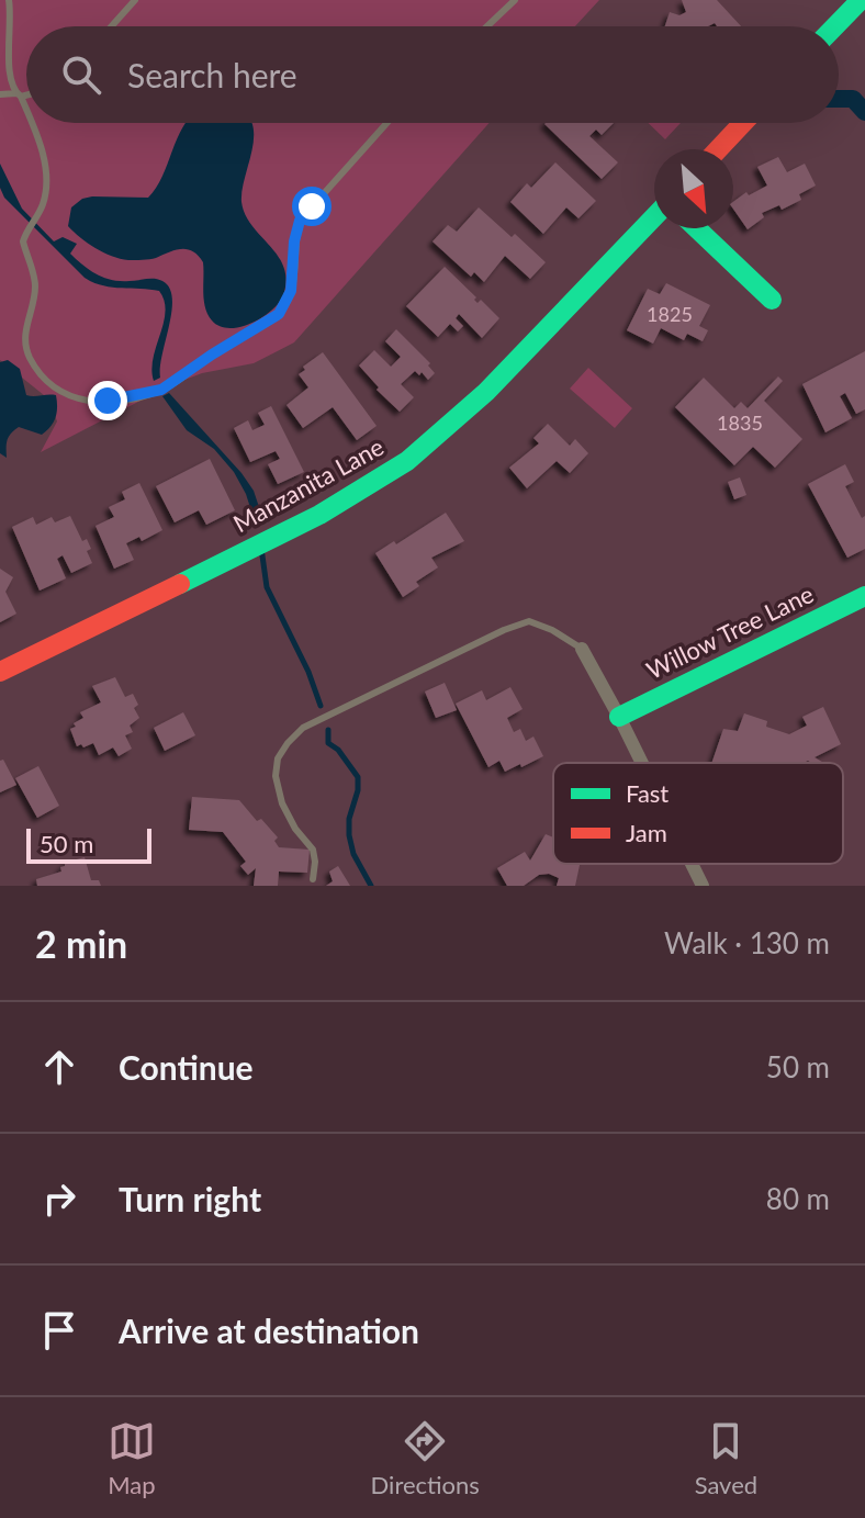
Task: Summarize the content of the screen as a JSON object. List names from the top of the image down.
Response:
{
  "streets": {
    "street": ["Manzanita Lane", "Willow Tree Lane"]
  },
  "house_numbers": ["1825", "1835"],
  "legend": ["Fast", "Jam"],
  "scale_bar": "50 m",
  "north": "bottom right",
  "page": {
    "search": "Search here",
    "scale": "50 m",
    "heading": ["2 min", "Walk · 130 m"],
    "list": [
      ["Continue", "50 m"],
      ["Turn right", "80 m"],
      "Arrive at destination"
    ],
    "nav": ["Map", "Directions", "Saved"]
  }
}
